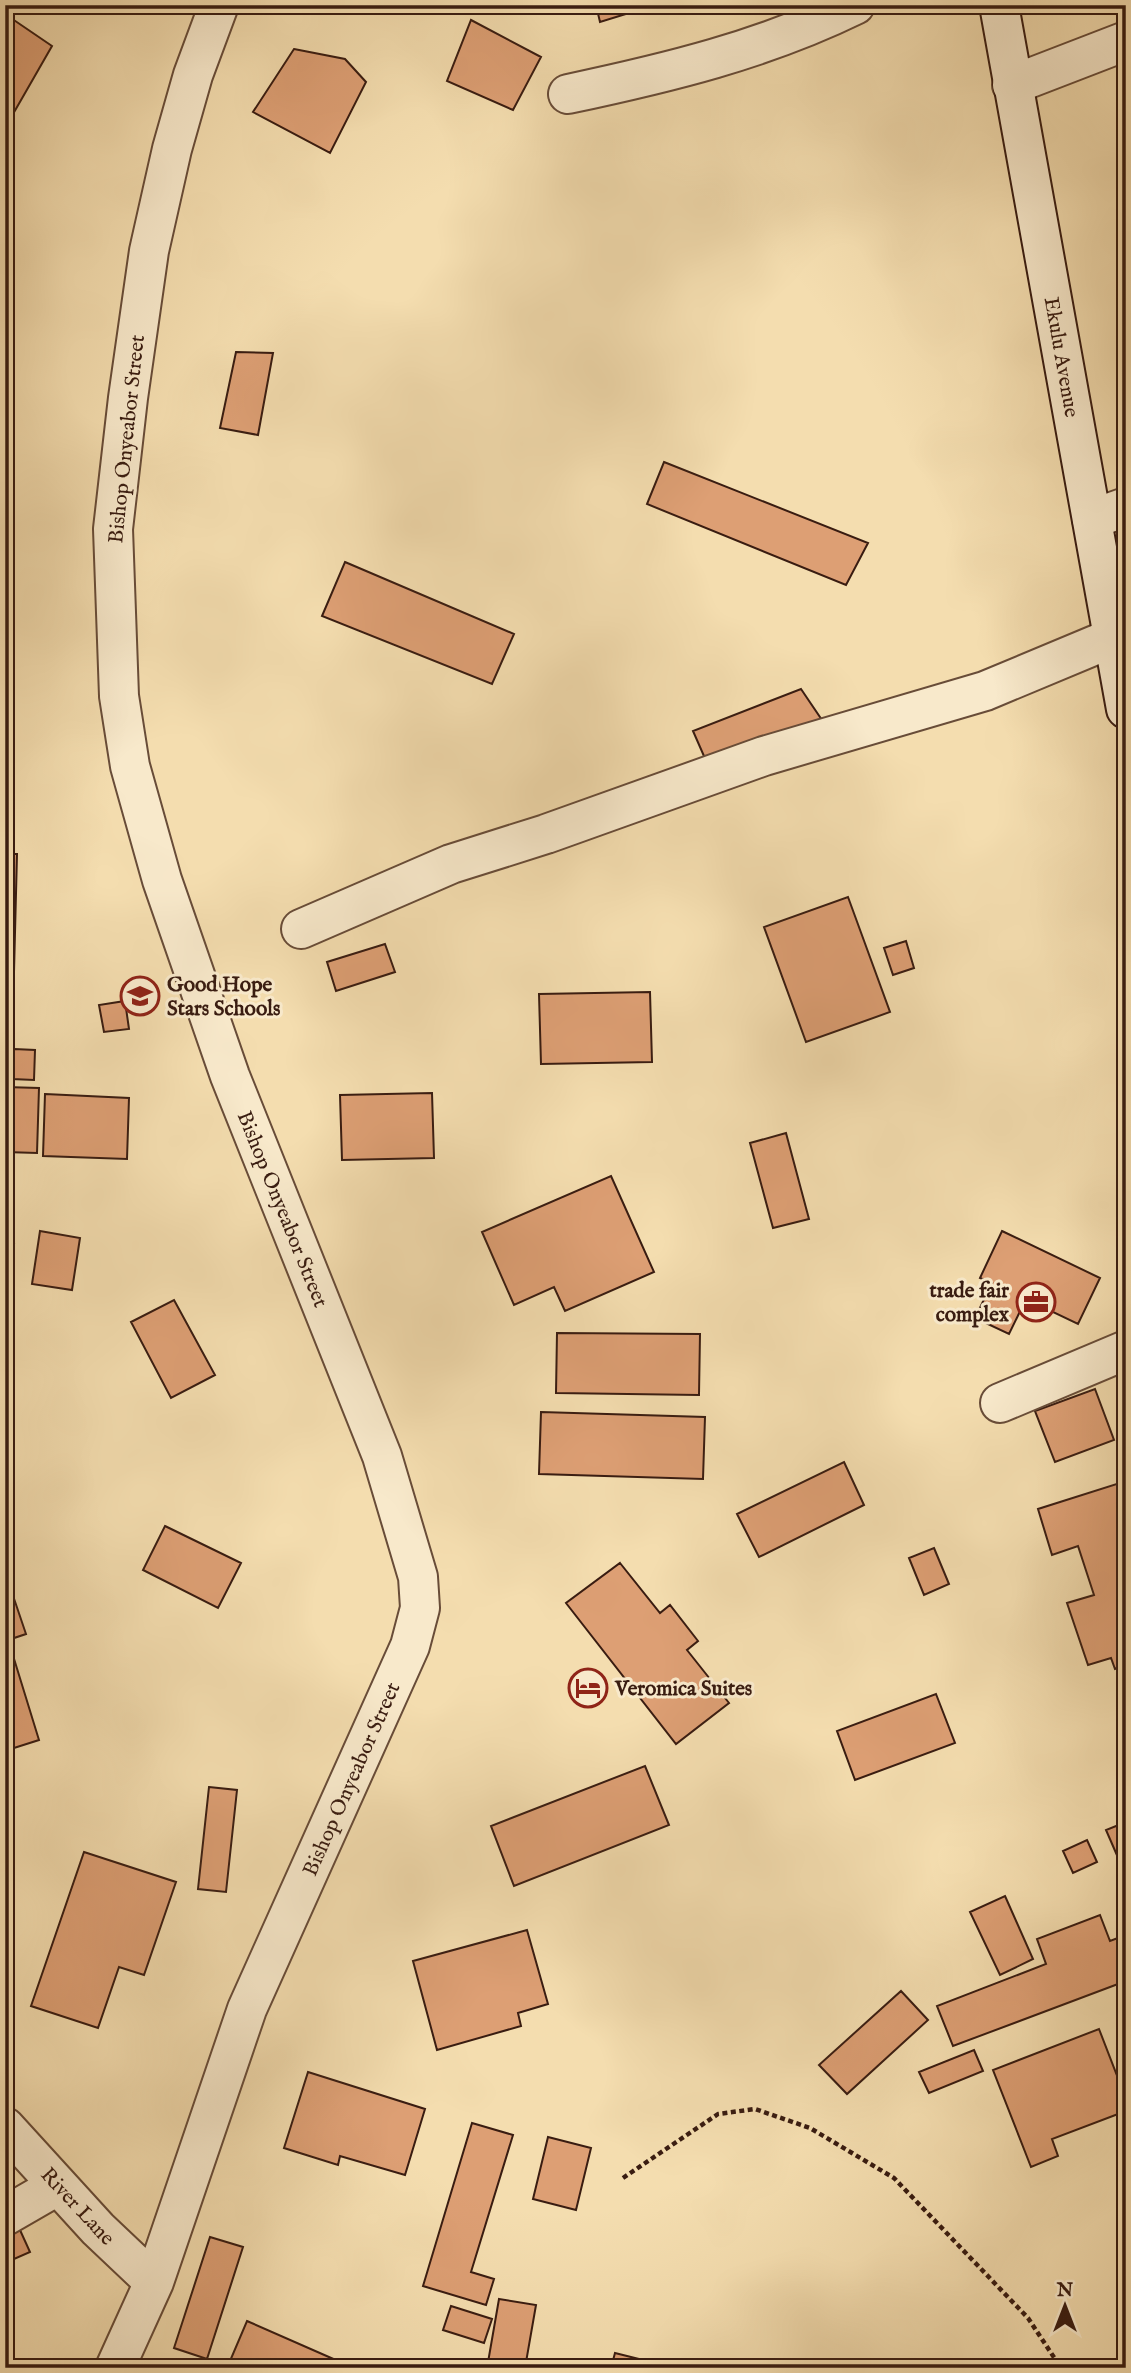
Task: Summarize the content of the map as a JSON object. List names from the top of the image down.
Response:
{
  "streets": {
    "street": ["Ekulu Avenue", "Bishop Onyeabor Street", "River Lane"]
  },
  "crossings": [
    ["Bishop Onyeabor Street", "River Lane"]
  ],
  "places": {
    "school or university": ["Good Hope Stars Schools"],
    "office": ["trade fair complex"],
    "hotel": ["Veromica Suites"]
  },
  "north": "top"
}
